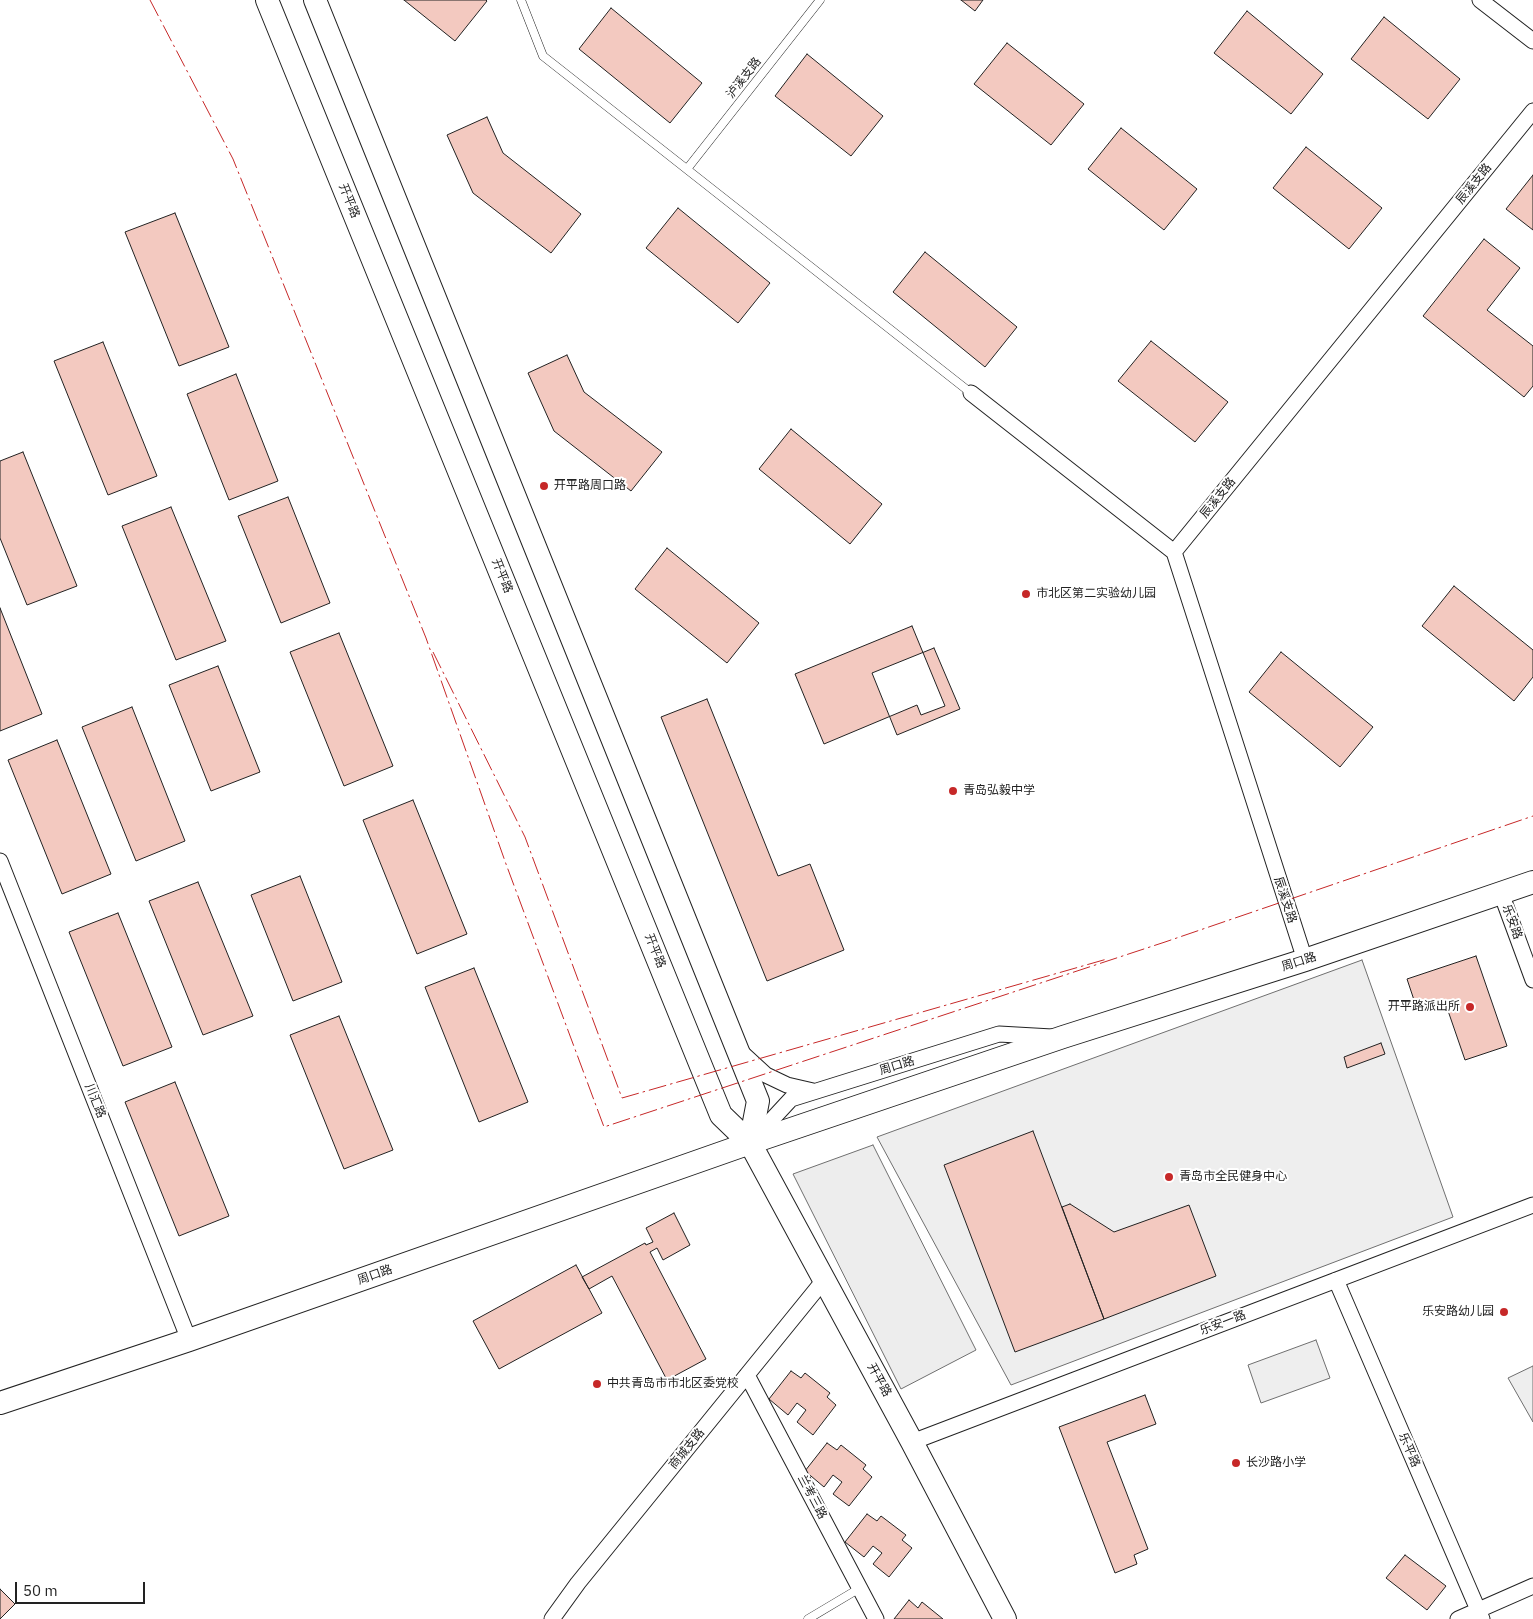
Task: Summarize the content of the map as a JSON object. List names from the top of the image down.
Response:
{
  "streets": {
    "main road": ["开平路", "周口路"],
    "street": [
      "辰溪支路",
      "乐安路",
      "川汇路",
      "乐安一路",
      "商城支路",
      "乐平路",
      "兰考三路"
    ],
    "lane": ["泸溪支路"]
  },
  "crossings": [
    ["辰溪支路", "周口路"],
    ["开平路", "周口路"],
    ["开平路", "乐安一路"],
    ["开平路", "商城支路"],
    ["乐安路", "周口路"],
    ["周口路", "川汇路"],
    ["乐安一路", "乐平路"],
    ["商城支路", "兰考三路"]
  ],
  "places": [
    "开平路周口路",
    "市北区第二实验幼儿园",
    "青岛弘毅中学",
    "开平路派出所",
    "青岛市全民健身中心",
    "乐安路幼儿园",
    "中共青岛市市北区委党校",
    "长沙路小学"
  ],
  "scale_bar": "50 m"
}
